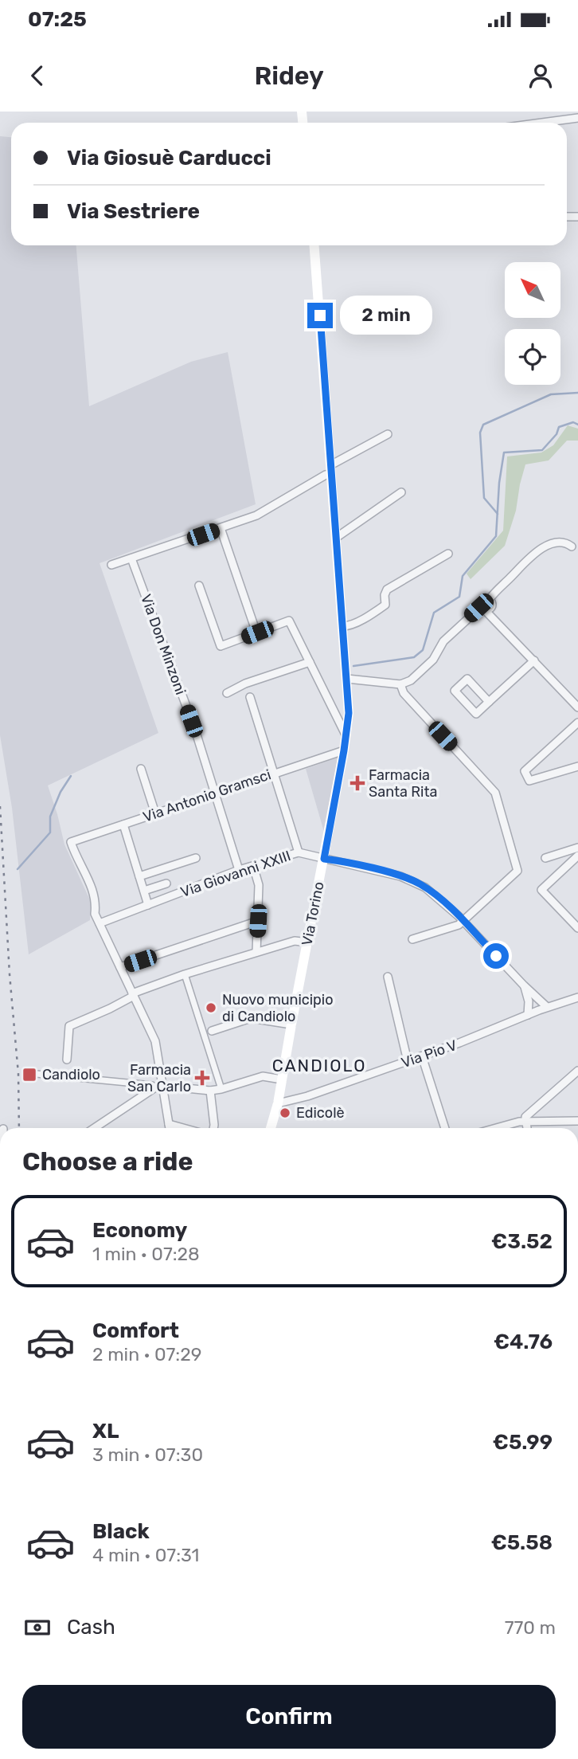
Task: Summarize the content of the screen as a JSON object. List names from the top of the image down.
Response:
{
  "streets": {
    "main road": ["Via Torino"],
    "street": [
      "Via Don Minzoni",
      "Via Antonio Gramsci",
      "Via Giovanni XXIII",
      "Via Pio V"
    ]
  },
  "crossings": [
    ["Via Don Minzoni", "Via Antonio Gramsci"],
    ["Via Don Minzoni", "Via Giovanni XXIII"],
    ["Via Antonio Gramsci", "Via Giovanni XXIII"],
    ["Via Antonio Gramsci", "Via Torino"],
    ["Via Giovanni XXIII", "Via Torino"],
    ["Via Giovanni XXIII", "Via Pio V"],
    ["Via Torino", "Via Pio V"]
  ],
  "districts": ["CANDIOLO"],
  "places": {
    "health": ["Farmacia Santa Rita", "Farmacia San Carlo"],
    "other": ["Nuovo municipio di Candiolo", "Edicolè"],
    "transit": ["Candiolo"]
  },
  "north": "top left",
  "page": {
    "status": "07:25",
    "header": "Ridey",
    "banner": ["Via Giosuè Carducci", "Via Sestriere"],
    "bubble": "2 min",
    "heading": "Choose a ride",
    "list": [
      {
        "name": "Economy",
        "note": "1 min · 07:28",
        "value": "€3.52"
      },
      {
        "name": "Comfort",
        "note": "2 min · 07:29",
        "value": "€4.76"
      },
      {
        "name": "XL",
        "note": "3 min · 07:30",
        "value": "€5.99"
      },
      {
        "name": "Black",
        "note": "4 min · 07:31",
        "value": "€5.58"
      }
    ],
    "pay": ["Cash", "770 m"],
    "buttons": "Confirm"
  }
}
